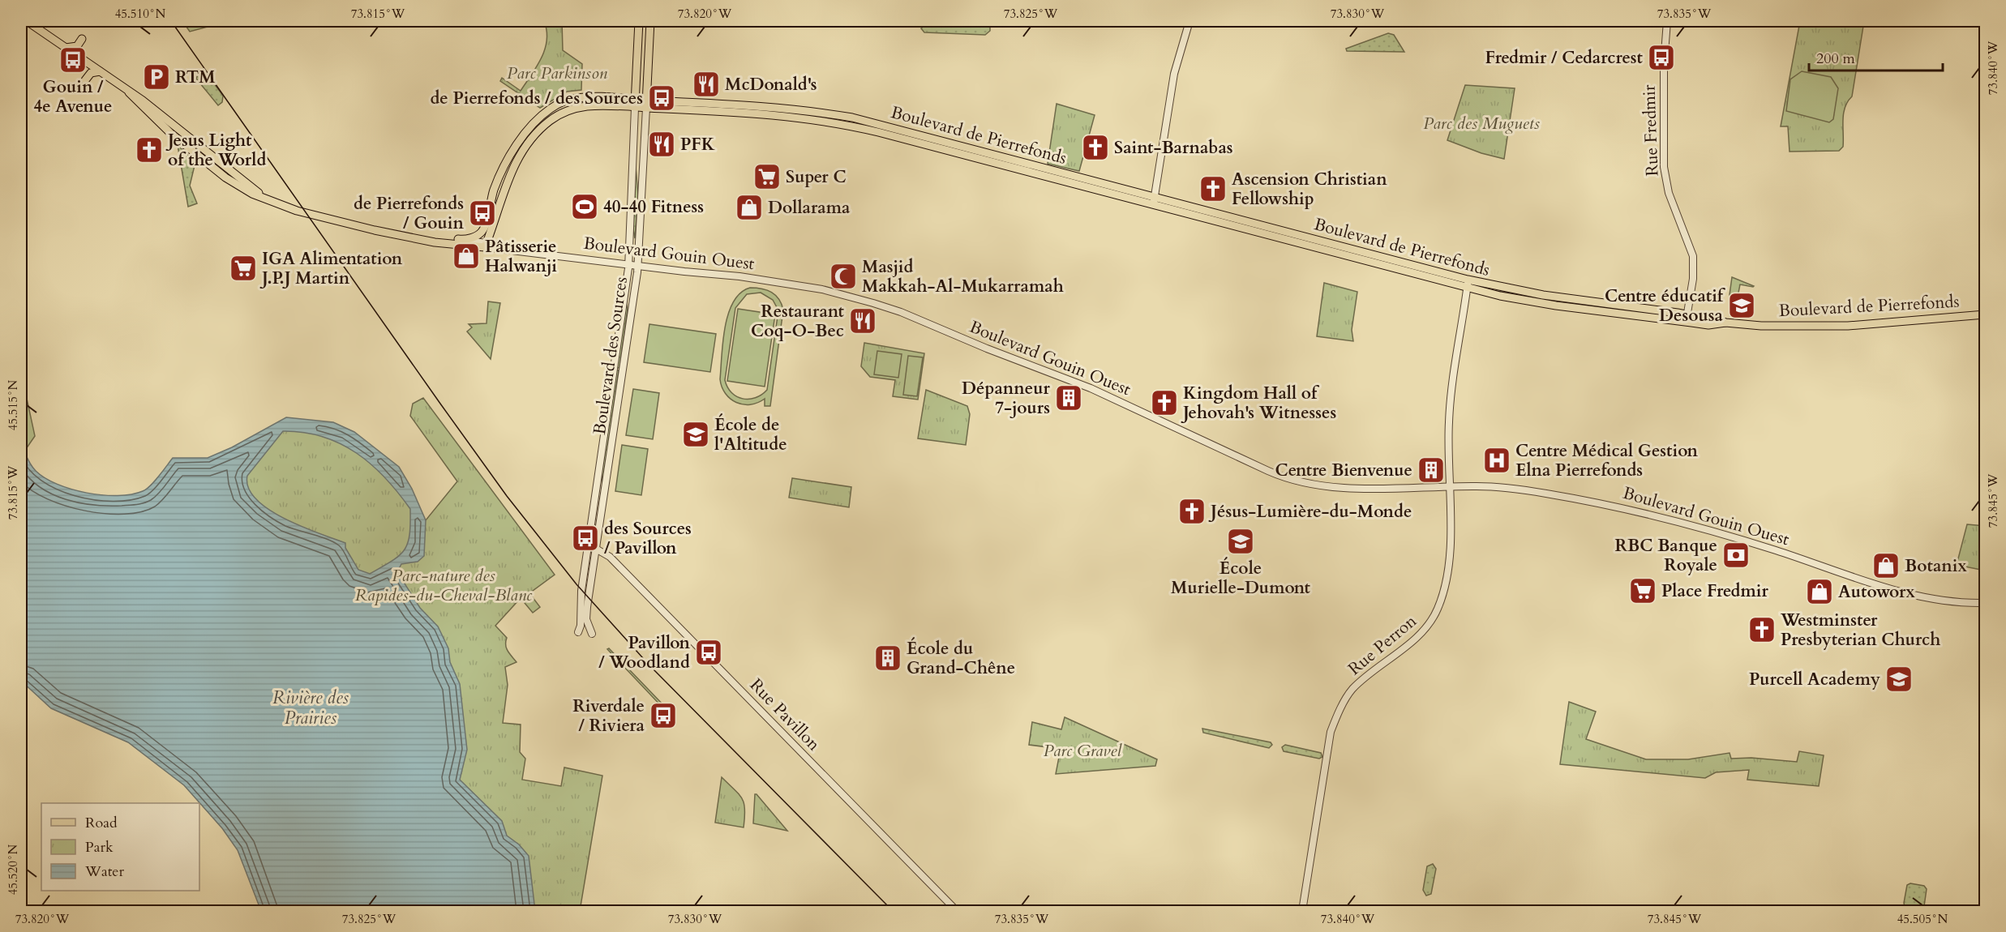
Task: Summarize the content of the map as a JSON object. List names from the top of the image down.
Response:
{
  "streets": {
    "main road": ["Boulevard de Pierrefonds", "Boulevard Gouin Ouest", "Boulevard des Sources"],
    "street": ["Rue Fredmir", "Rue Perron", "Rue Pavillon"]
  },
  "crossings": [
    ["Rue Fredmir", "Boulevard de Pierrefonds"],
    ["Boulevard de Pierrefonds", "Boulevard Gouin Ouest"],
    ["Boulevard de Pierrefonds", "Boulevard des Sources"],
    ["Boulevard de Pierrefonds", "Rue Perron"],
    ["Boulevard Gouin Ouest", "Boulevard des Sources"],
    ["Boulevard Gouin Ouest", "Rue Perron"],
    ["Boulevard des Sources", "Rue Pavillon"]
  ],
  "water": ["Rivière des Prairies"],
  "parks": [
    "Parc Parkinson",
    "Parc des Muguets",
    "Parc-nature des Rapides-du-Cheval-Blanc",
    "Parc Gravel"
  ],
  "places": {
    "bus stop": [
      "Fredmir / Cedarcrest",
      "Gouin / 4e Avenue",
      "de Pierrefonds / des Sources",
      "de Pierrefonds / Gouin",
      "des Sources / Pavillon",
      "Pavillon / Woodland",
      "Riverdale / Riviera"
    ],
    "parking": ["RTM"],
    "restaurant": ["McDonald's", "PFK", "Restaurant Coq-O-Bec"],
    "church": [
      "Saint-Barnabas",
      "Jesus Light of the World",
      "Ascension Christian Fellowship",
      "Kingdom Hall of Jehovah's Witnesses",
      "Jésus-Lumière-du-Monde",
      "Westminster Presbyterian Church"
    ],
    "supermarket": ["Super C", "IGA Alimentation J.P.J Martin", "Place Fredmir"],
    "sports": ["40-40 Fitness"],
    "shop": [
      "Dollarama",
      "Pâtisserie Halwanji",
      "Botanix",
      "Autoworx"
    ],
    "mosque": ["Masjid Makkah-Al-Mukarramah"],
    "school or university": [
      "Centre éducatif Desousa",
      "École de l'Altitude",
      "École Murielle-Dumont",
      "Purcell Academy"
    ],
    "building": ["Dépanneur 7-jours", "Centre Bienvenue", "École du Grand-Chêne"],
    "hospital": ["Centre Médical Gestion Elna Pierrefonds"],
    "bank": ["RBC Banque Royale"]
  },
  "legend": ["Road", "Park", "Water"],
  "scale_bar": "200 m",
  "coordinates": [
    "45.510°N",
    "73.815°W",
    "73.820°W",
    "73.825°W",
    "73.830°W",
    "73.835°W",
    "73.840°W",
    "45.515°N",
    "73.845°W",
    "45.520°N",
    "45.505°N"
  ]
}
